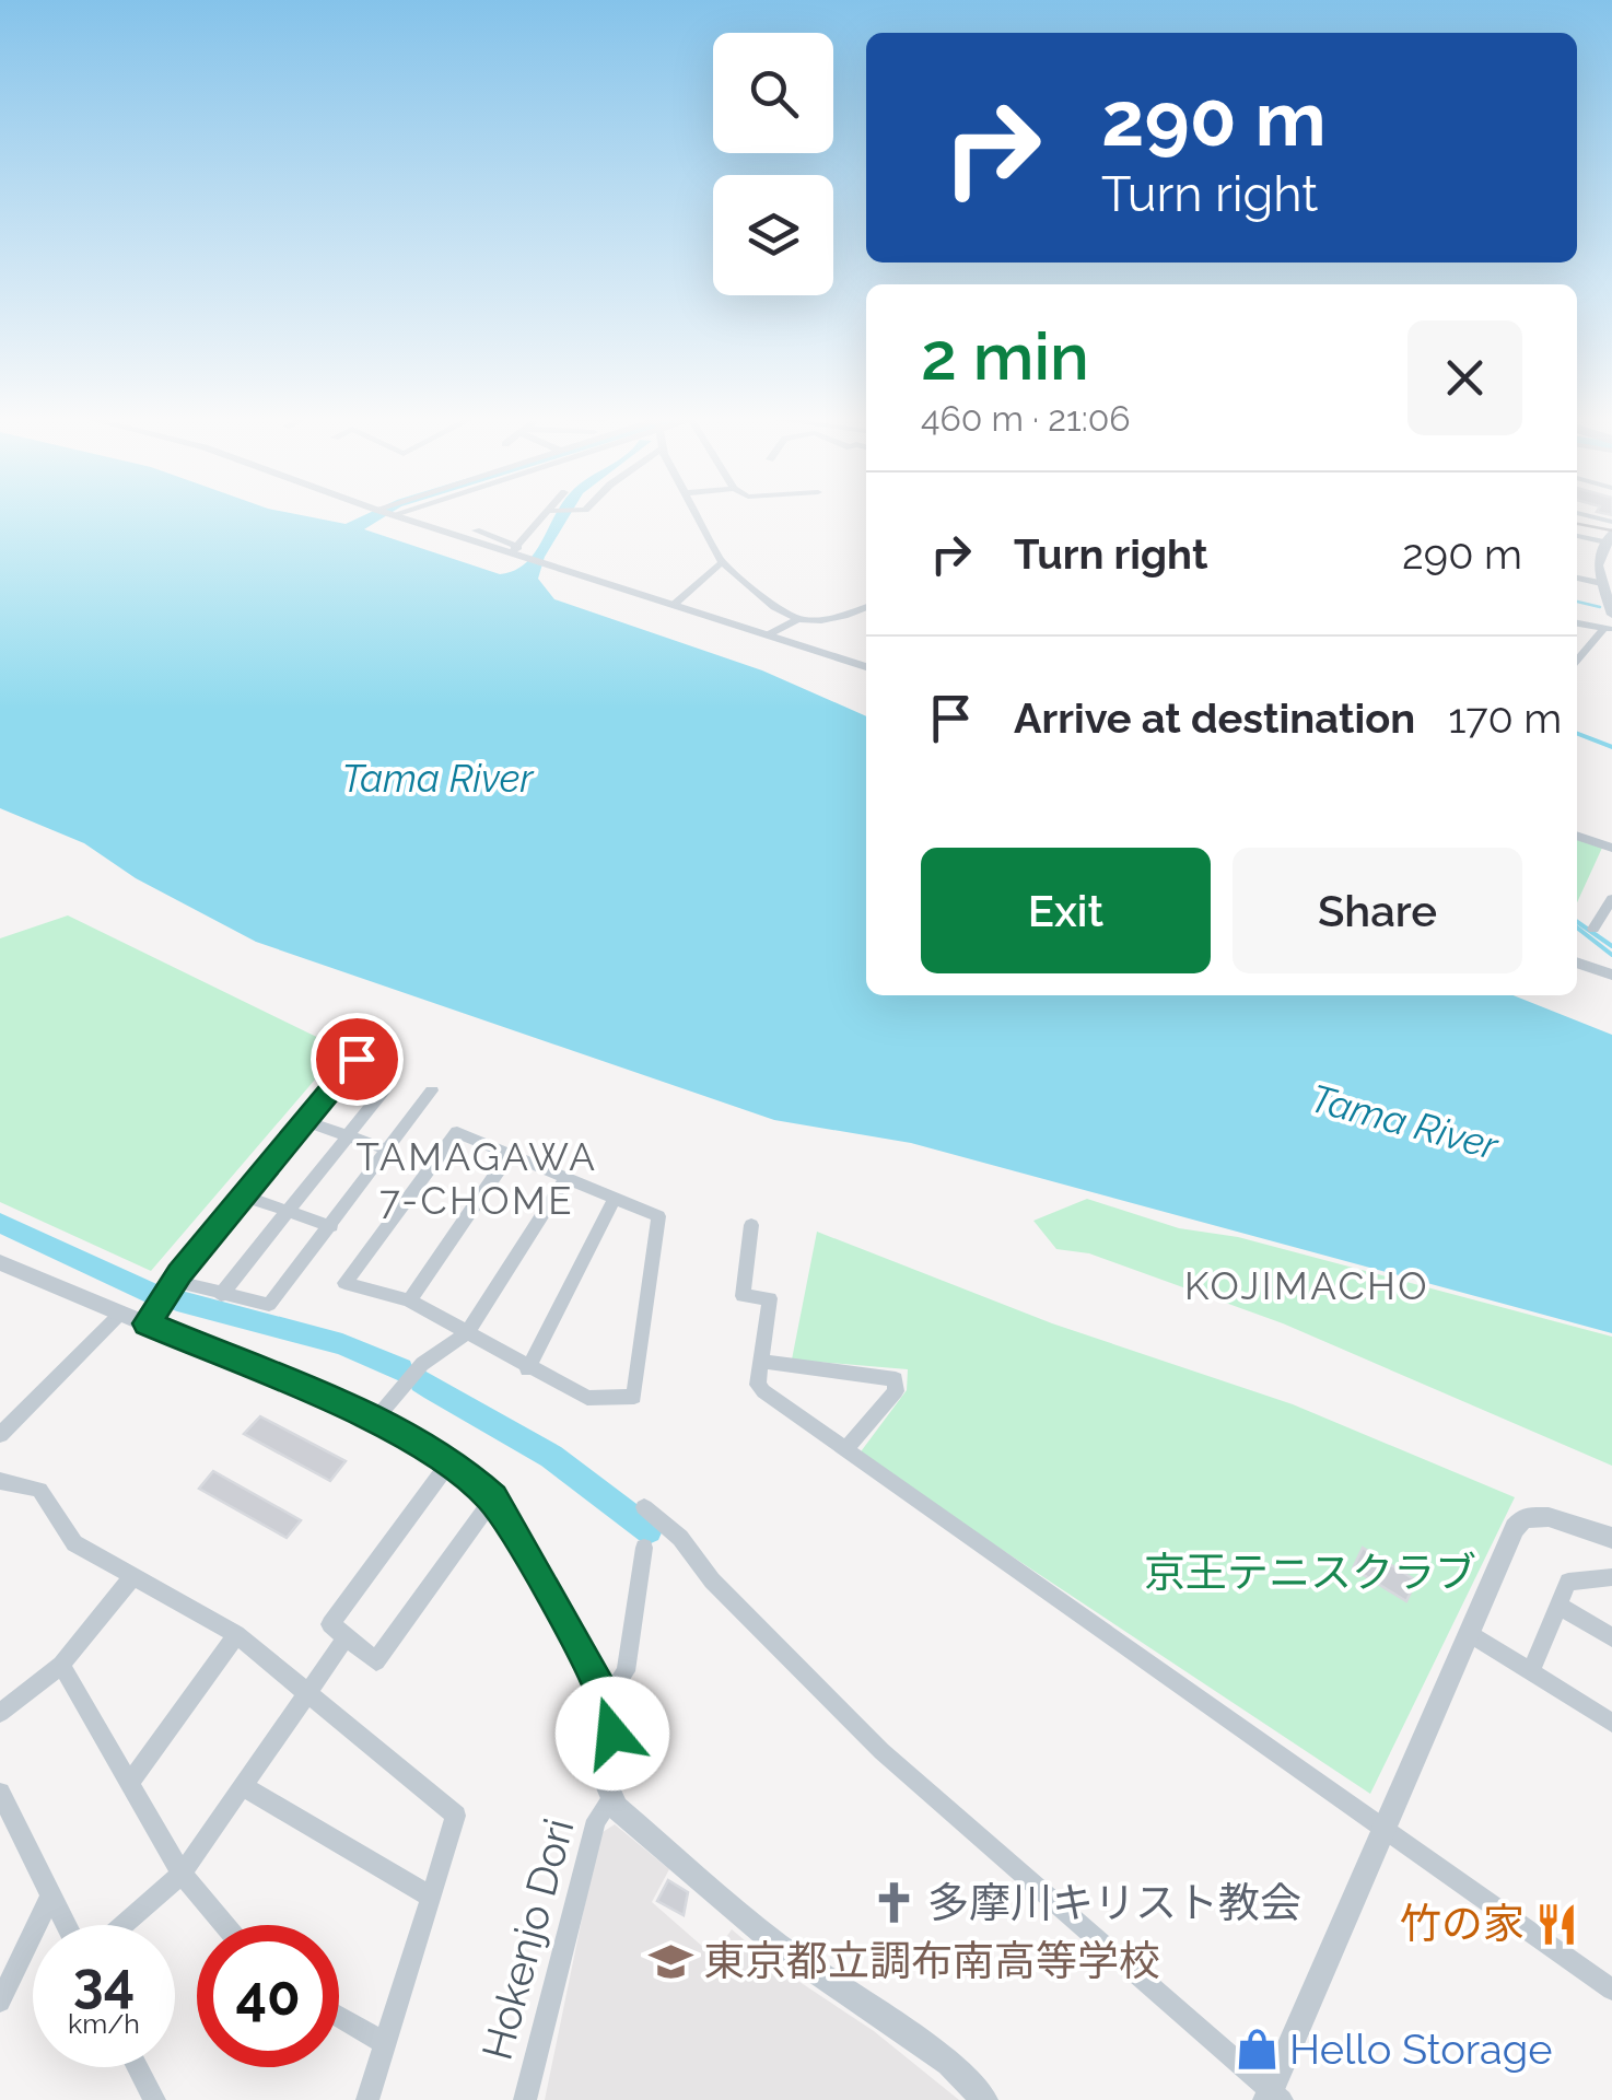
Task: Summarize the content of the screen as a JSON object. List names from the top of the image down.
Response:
{
  "streets": {
    "street": ["Hokenjo Dori"]
  },
  "districts": ["TAMAGAWA 7-CHOME", "KOJIMACHO"],
  "water": ["Tama River"],
  "parks": ["京王テニスクラブ"],
  "places": {
    "church": ["多摩川キリスト教会"],
    "restaurant": ["竹の家"],
    "school or university": ["東京都立調布南高等学校"],
    "shop": ["Hello Storage"]
  },
  "page": {
    "turn": ["290 m", "Turn right"],
    "heading": ["2 min", "460 m · 21:06"],
    "list": [
      {
        "name": "Turn right",
        "value": "290 m"
      },
      {
        "name": "Arrive at destination",
        "value": "170 m"
      }
    ],
    "buttons": ["Exit", "Share"],
    "speed": "34 km/h",
    "limit": "40"
  }
}
